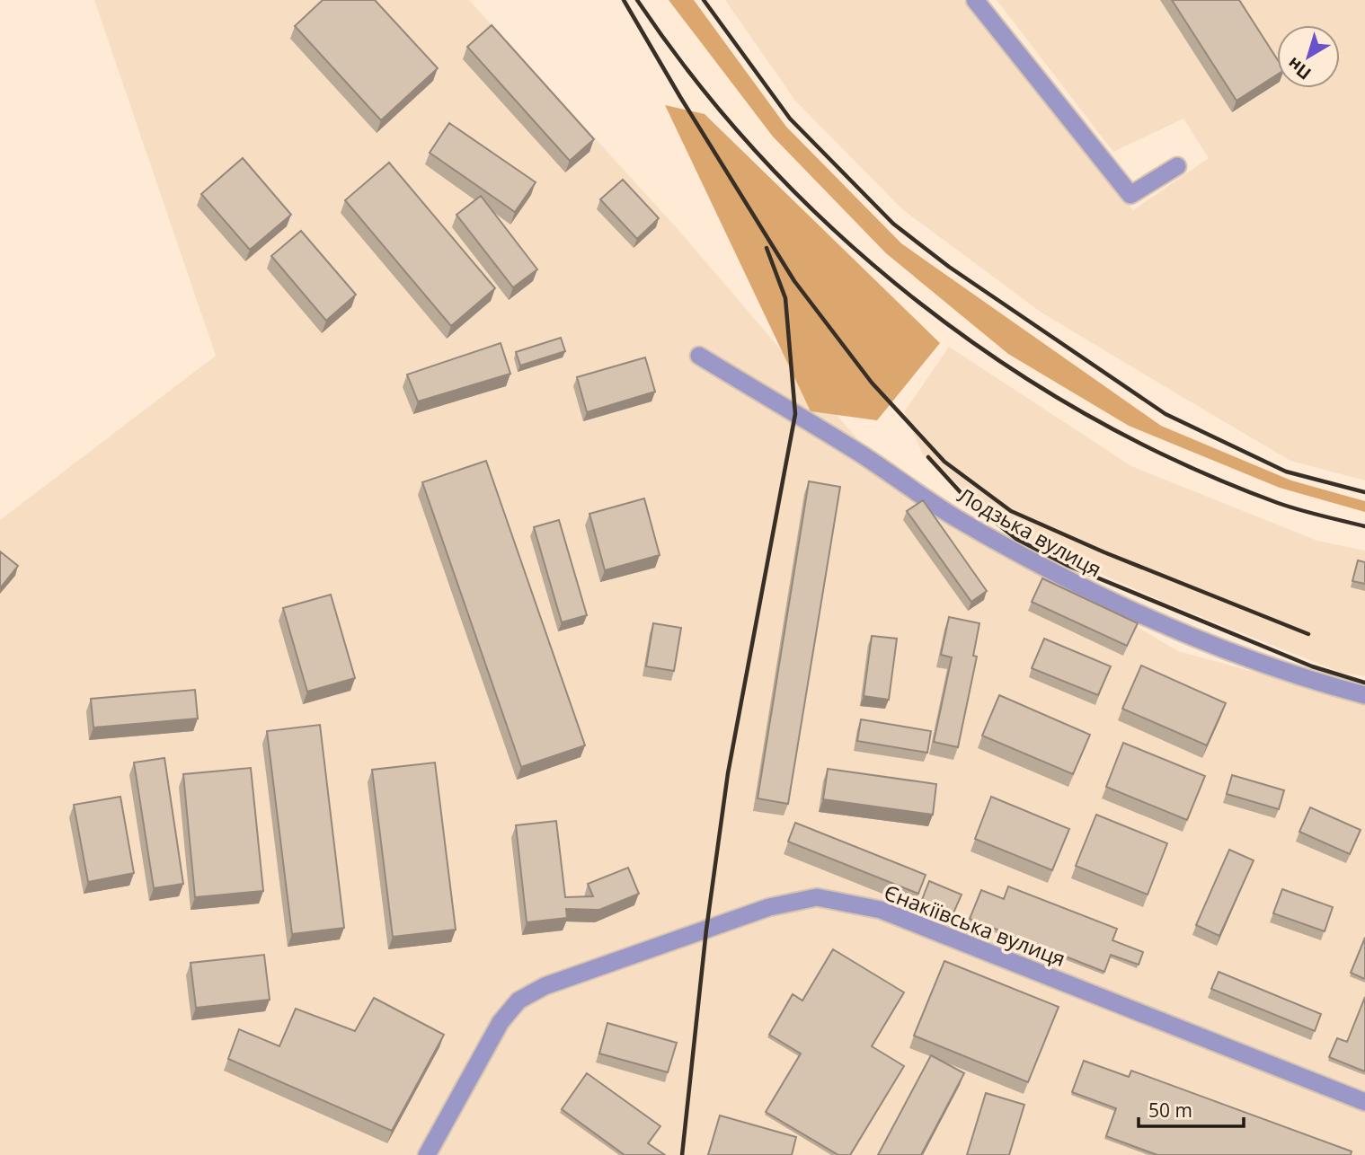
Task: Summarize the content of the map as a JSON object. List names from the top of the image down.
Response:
{
  "streets": {
    "street": ["Лодзька вулиця", "Єнакіївська вулиця"]
  },
  "scale_bar": "50 m",
  "north": "bottom left"
}
